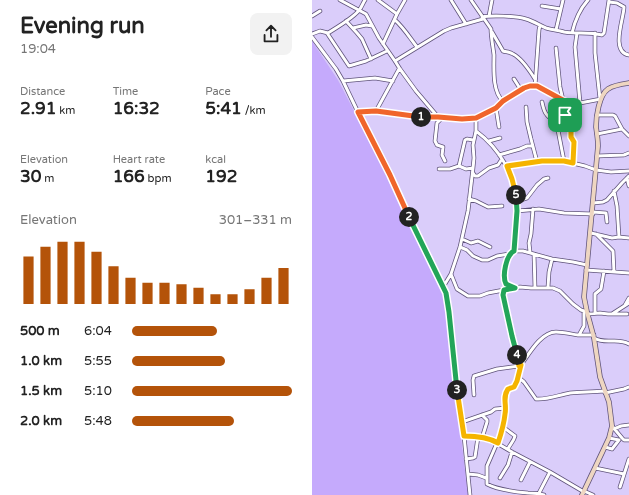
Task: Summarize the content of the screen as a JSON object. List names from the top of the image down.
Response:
{
  "page": {
    "heading": ["Evening run", "19:04"],
    "stats": [
      ["Distance", "2.91 km"],
      ["Time", "16:32"],
      ["Pace", "5:41 /km"],
      ["Elevation", "30 m"],
      ["Heart rate", "166 bpm"],
      ["kcal", "192"]
    ],
    "pins": [
      "1",
      "5",
      "2",
      "4",
      "3"
    ],
    "chart": ["Elevation", "301–331 m"],
    "list": [
      {
        "name": "500 m",
        "note": "6:04"
      },
      {
        "name": "1.0 km",
        "note": "5:55"
      },
      {
        "name": "1.5 km",
        "note": "5:10"
      },
      {
        "name": "2.0 km",
        "note": "5:48"
      }
    ]
  }
}
